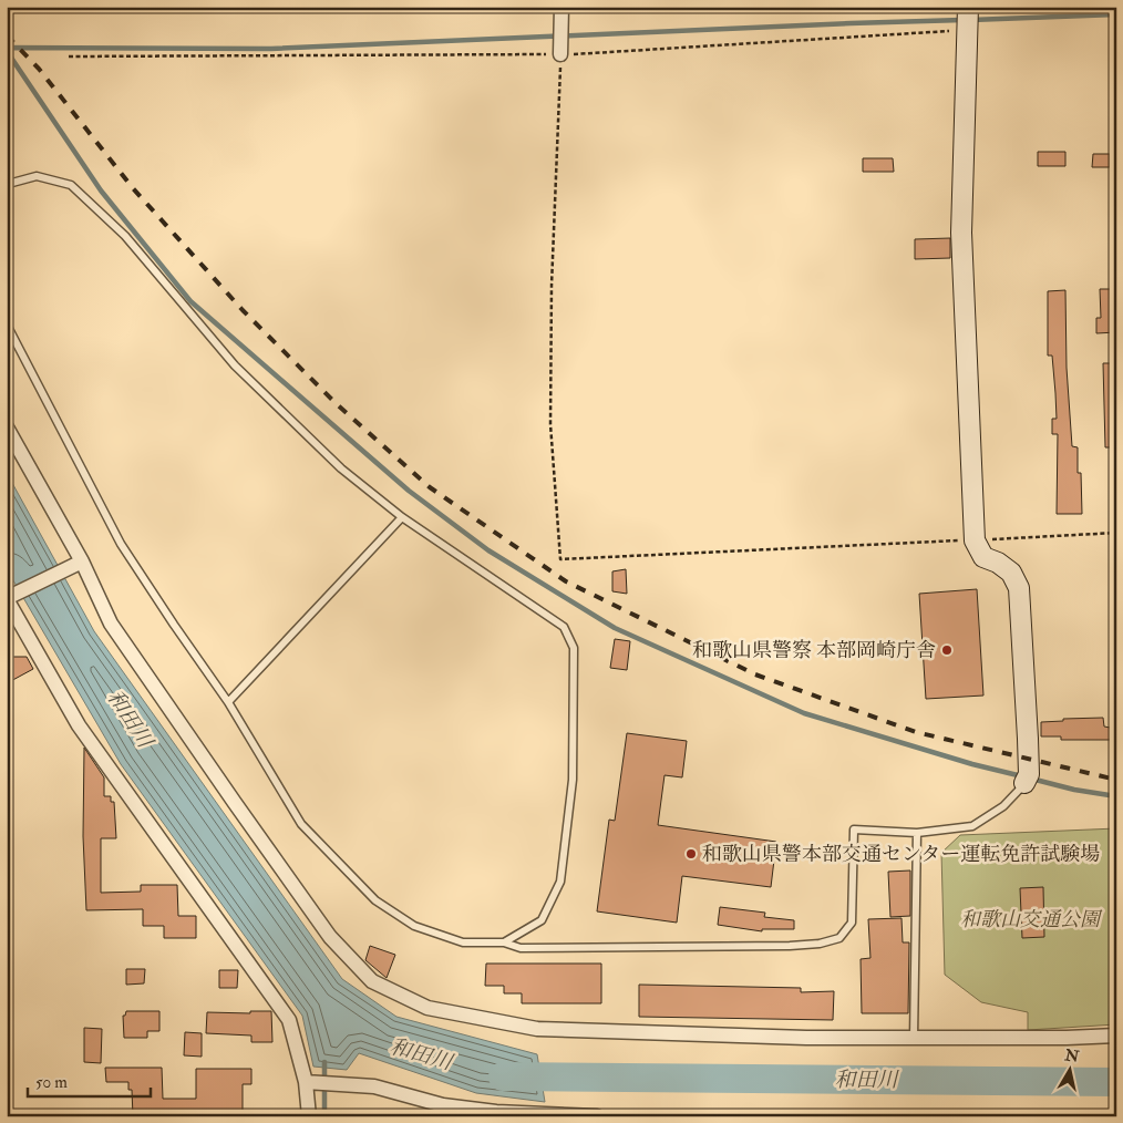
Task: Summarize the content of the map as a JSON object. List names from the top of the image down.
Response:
{
  "water": ["和田川"],
  "parks": ["和歌山交通公園"],
  "places": ["和歌山県警察 本部岡崎庁舎", "和歌山県警本部交通センター運転免許試験場"],
  "scale_bar": "50 m",
  "north": "top"
}
